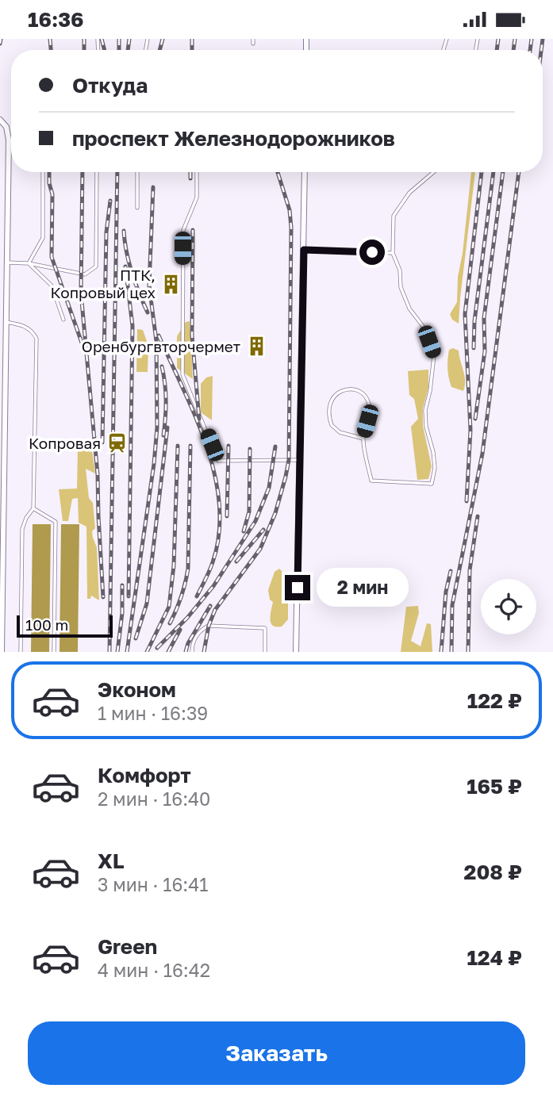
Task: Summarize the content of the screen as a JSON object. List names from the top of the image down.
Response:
{
  "places": {
    "building": ["ПТК, Копровый цех", "Оренбургвторчермет"],
    "station": ["Копровая"]
  },
  "scale_bar": "100 m",
  "page": {
    "status": "16:36",
    "banner": ["Откуда", "проспект Железнодорожников"],
    "bubble": "2 мин",
    "scale": "100 m",
    "list": [
      {
        "name": "Эконом",
        "note": "1 мин · 16:39",
        "value": "122 ₽"
      },
      {
        "name": "Комфорт",
        "note": "2 мин · 16:40",
        "value": "165 ₽"
      },
      {
        "name": "XL",
        "note": "3 мин · 16:41",
        "value": "208 ₽"
      },
      {
        "name": "Green",
        "note": "4 мин · 16:42",
        "value": "124 ₽"
      }
    ],
    "buttons": "Заказать"
  }
}
